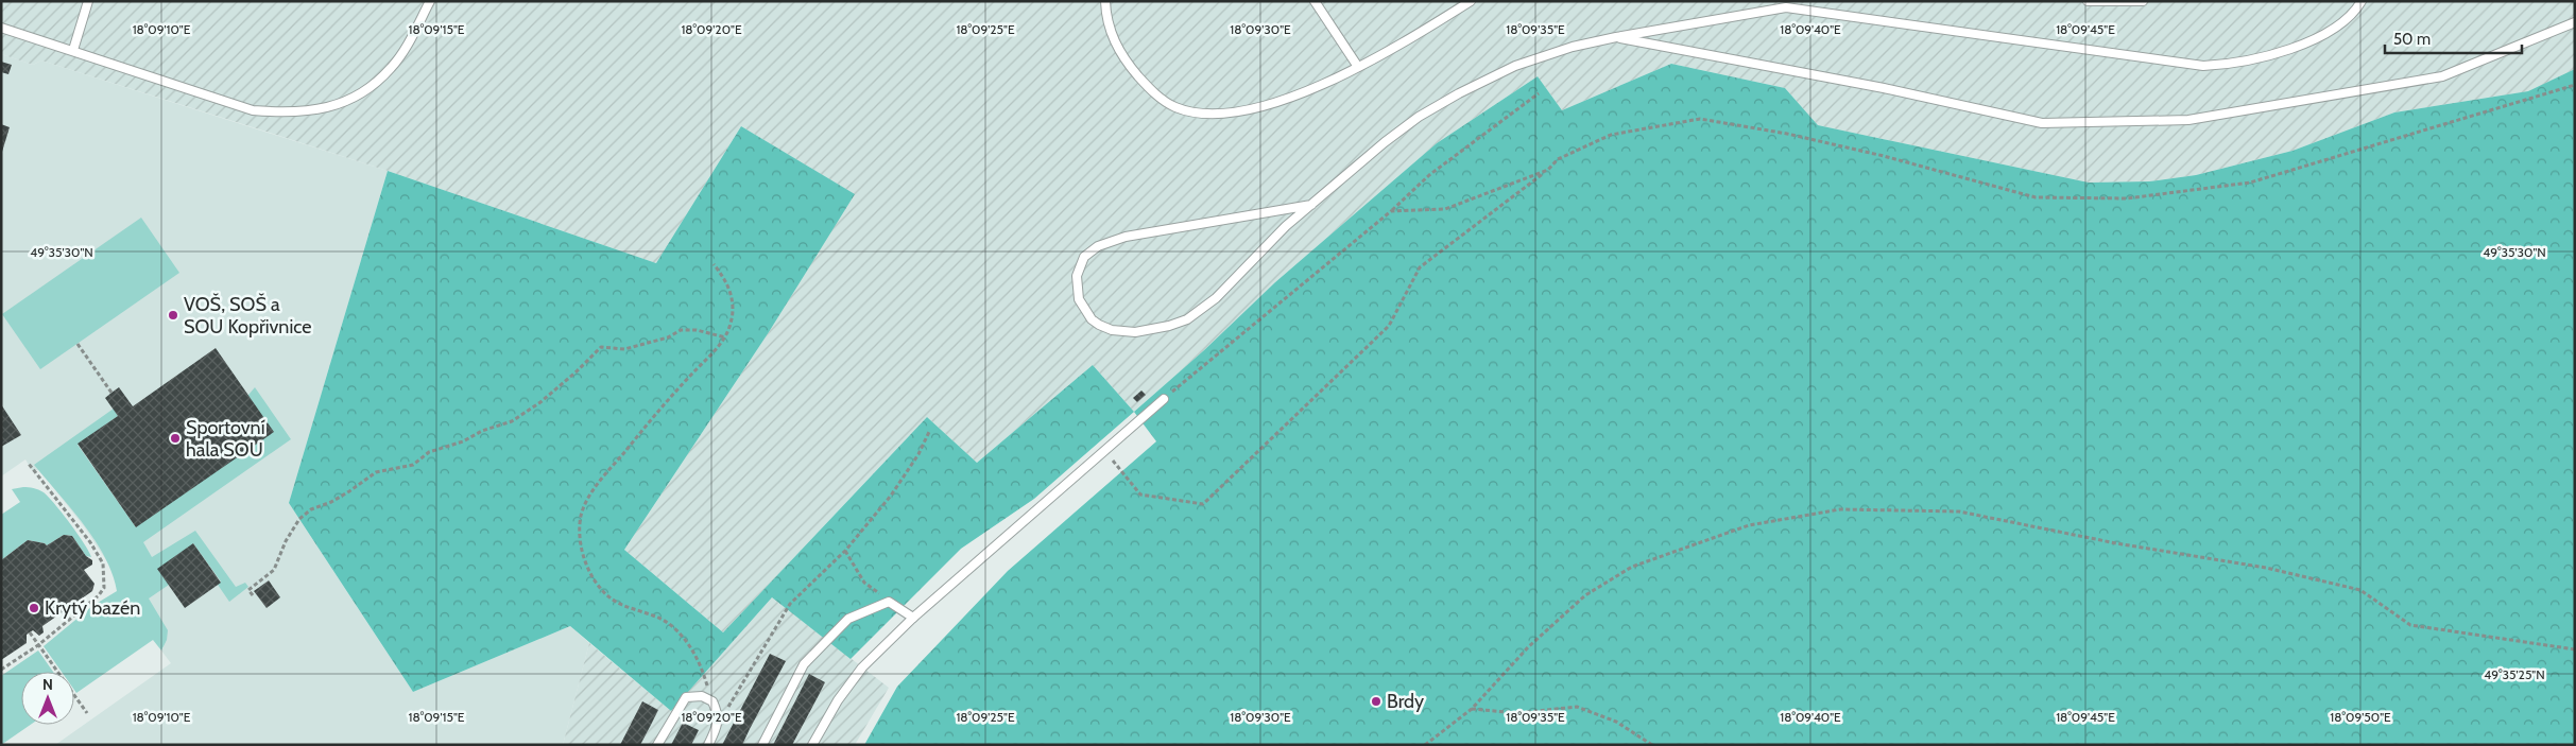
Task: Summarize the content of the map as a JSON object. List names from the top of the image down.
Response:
{
  "places": [
    "VOŠ, SOŠ a SOU Kopřivnice",
    "Sportovní hala SOU",
    "Krytý bazén",
    "Brdy"
  ],
  "scale_bar": "50 m",
  "north": "top",
  "coordinates": [
    "18°09'10\"E",
    "18°09'15\"E",
    "18°09'20\"E",
    "18°09'25\"E",
    "18°09'30\"E",
    "18°09'35\"E",
    "18°09'40\"E",
    "18°09'45\"E",
    "49°35'30\"N",
    "49°35'25\"N",
    "18°09'50\"E"
  ]
}
